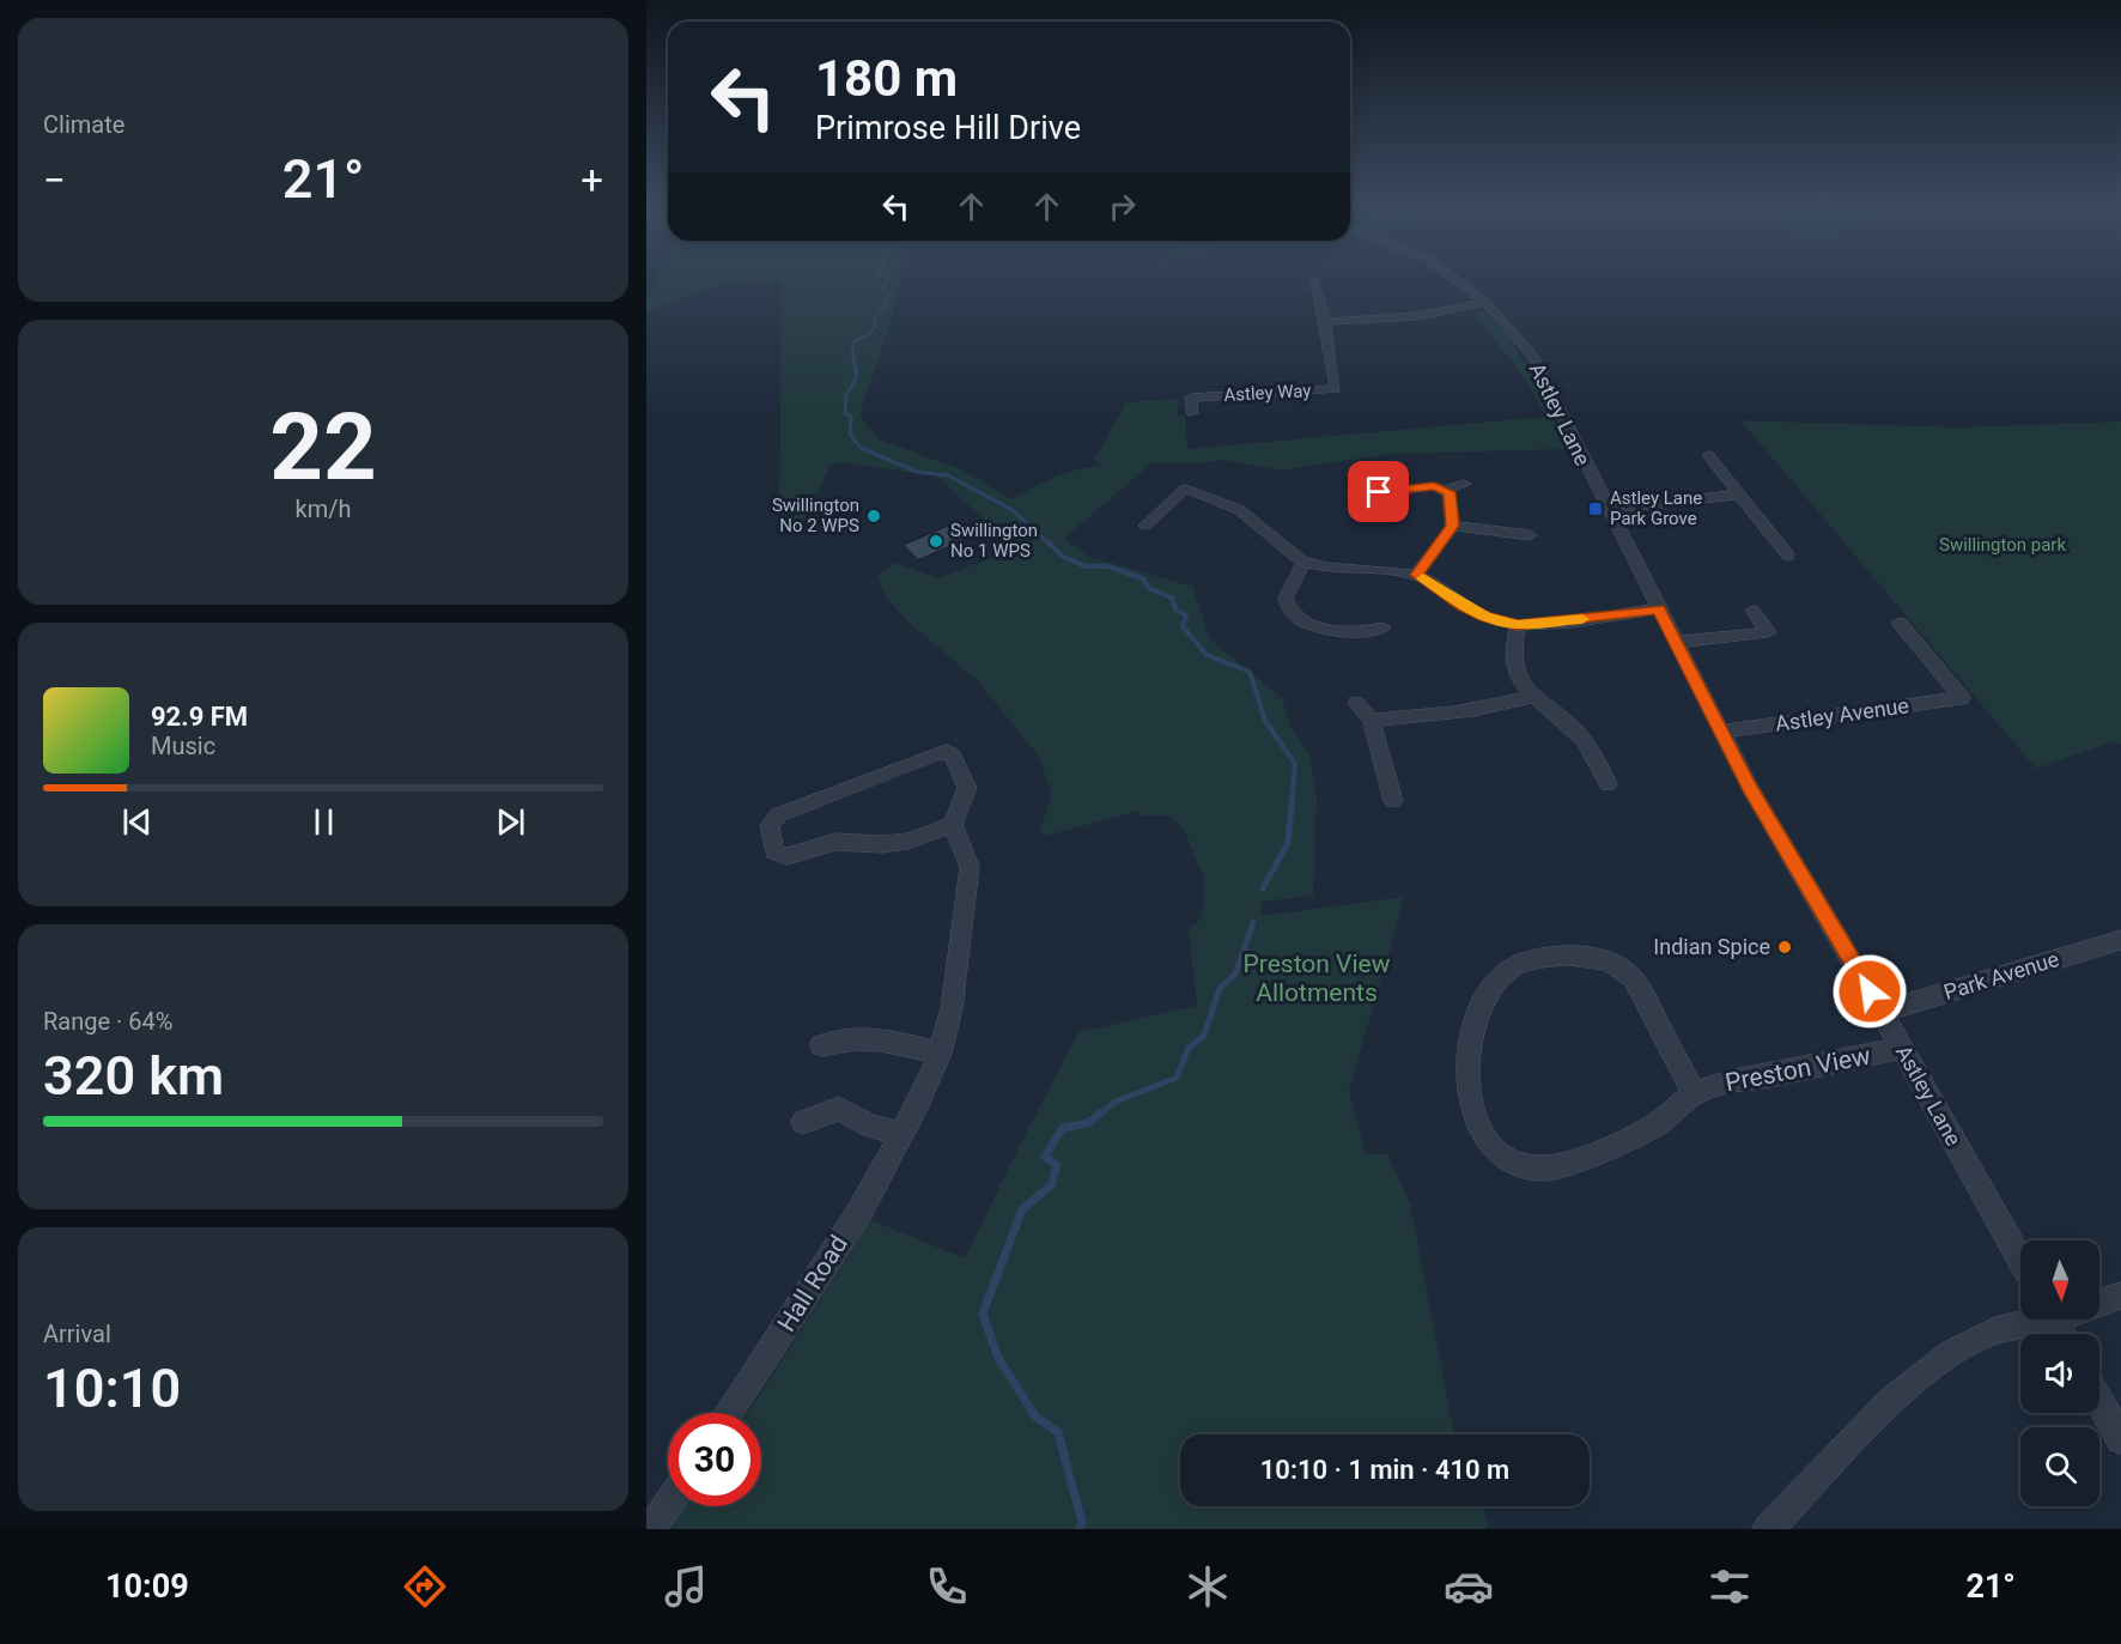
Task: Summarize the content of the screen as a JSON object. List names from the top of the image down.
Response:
{
  "streets": {
    "street": [
      "Astley Way",
      "Astley Lane",
      "Astley Avenue",
      "Park Avenue",
      "Preston View",
      "Hall Road"
    ]
  },
  "crossings": [
    ["Astley Lane", "Astley Avenue"],
    ["Astley Lane", "Park Avenue"],
    ["Astley Lane", "Preston View"]
  ],
  "parks": ["Swillington park", "Preston View Allotments"],
  "places": {
    "transit": ["Astley Lane Park Grove"],
    "other": ["Swillington No 2 WPS", "Swillington No 1 WPS", "Indian Spice"]
  },
  "north": "bottom",
  "page": {
    "tile": [
      "Climate",
      ["22", "km/h"],
      ["Range · 64%", "320 km"],
      ["Arrival", "10:10"]
    ],
    "turn": ["180 m", "Primrose Hill Drive"],
    "heat": ["−", "21°", "+"],
    "song": ["92.9 FM", "Music"],
    "limit": "30",
    "trip": "10:10 · 1 min · 410 m",
    "tabs": ["10:09", "21°"]
  }
}
